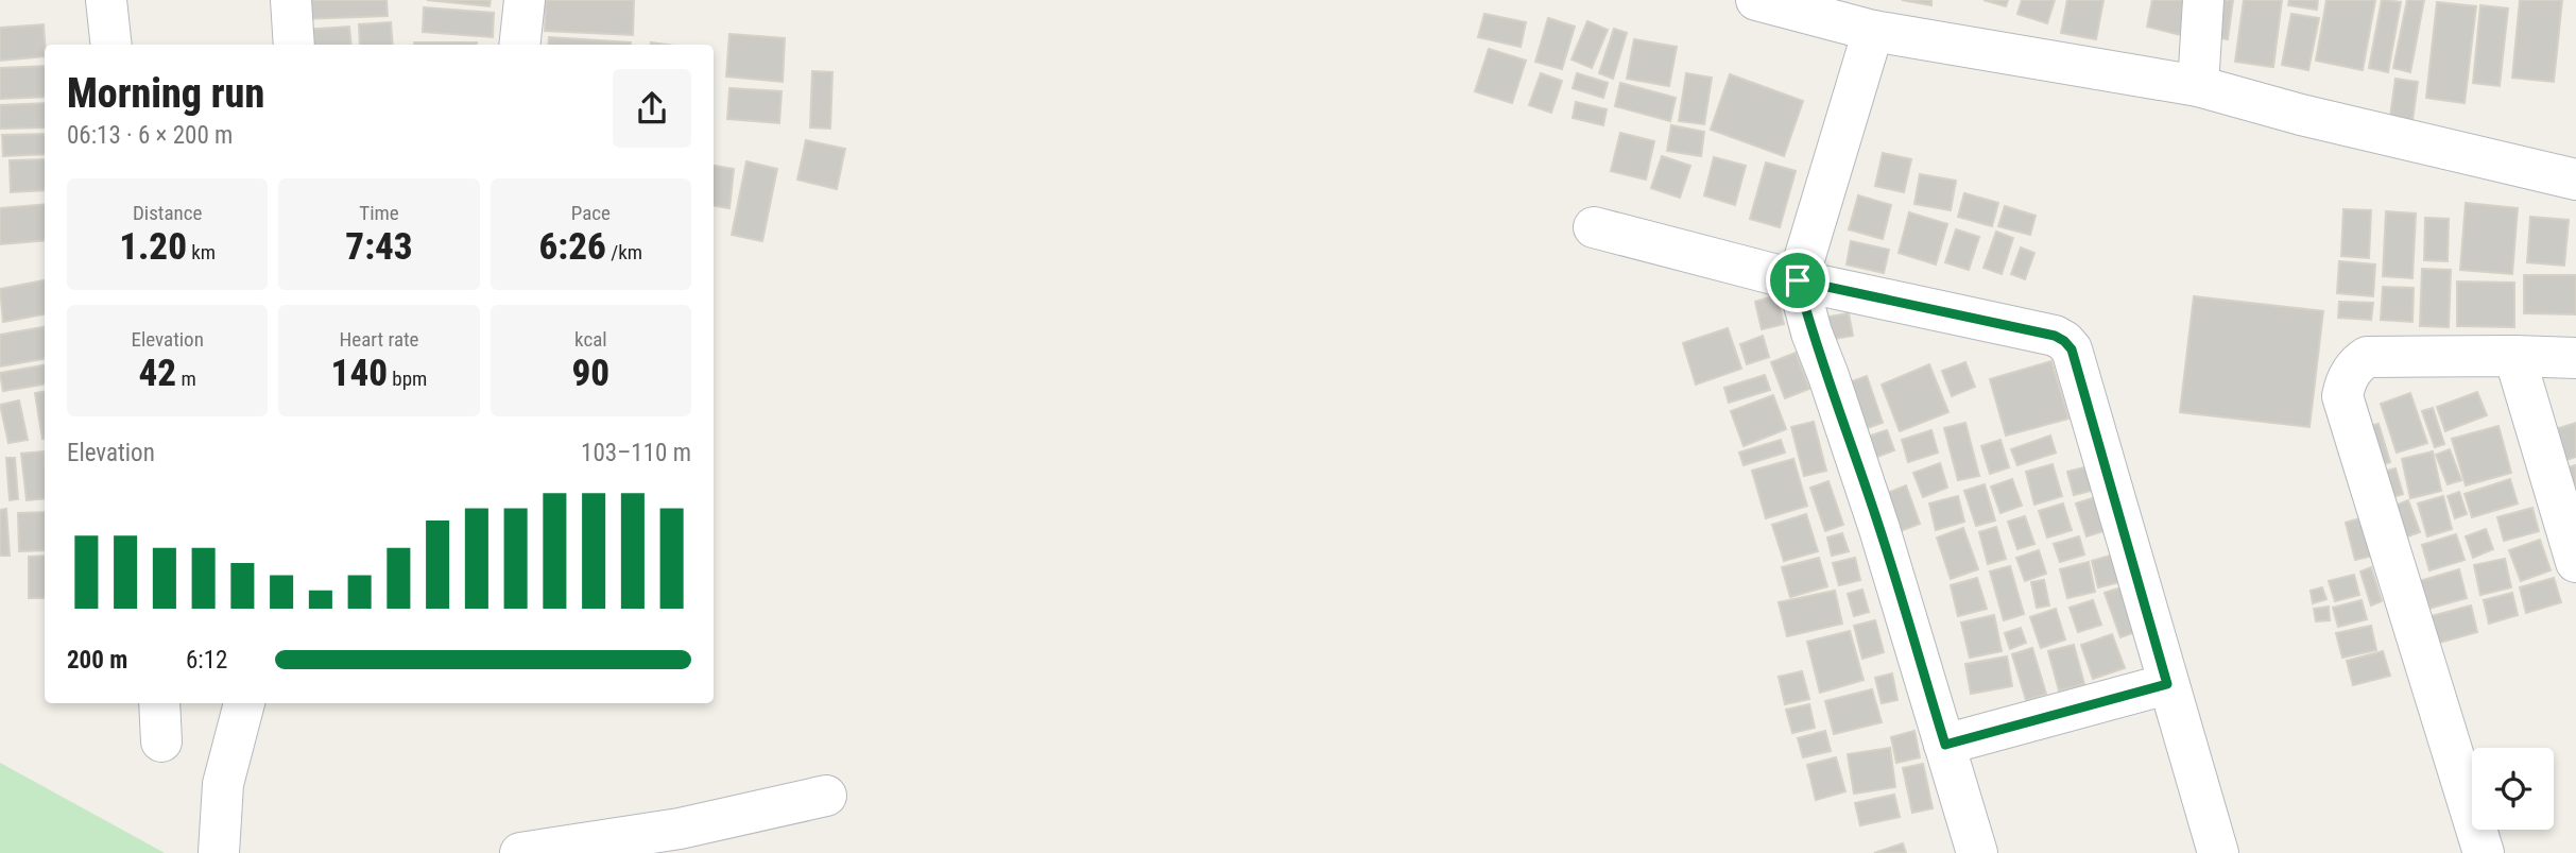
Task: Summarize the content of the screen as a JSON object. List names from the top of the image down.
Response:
{
  "page": {
    "heading": ["Morning run", "06:13 · 6 × 200 m"],
    "stats": [
      ["Distance", "1.20 km"],
      ["Time", "7:43"],
      ["Pace", "6:26 /km"],
      ["Elevation", "42 m"],
      ["Heart rate", "140 bpm"],
      ["kcal", "90"]
    ],
    "chart": ["Elevation", "103–110 m"],
    "list": [
      {
        "name": "200 m",
        "note": "6:12"
      }
    ]
  }
}
